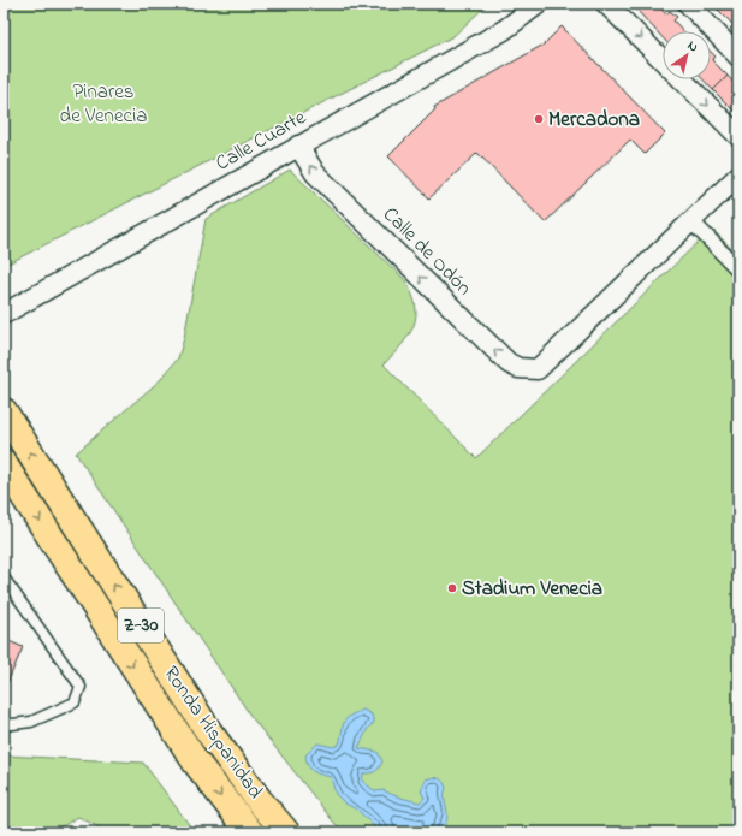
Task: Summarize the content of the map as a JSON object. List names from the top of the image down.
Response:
{
  "streets": {
    "highway": ["Z-30", "Ronda Hispanidad"],
    "street": ["Calle Cuarte", "Calle de Odón"]
  },
  "crossings": [
    ["Calle Cuarte", "Calle de Odón"]
  ],
  "parks": ["Pinares de Venecia"],
  "places": ["Mercadona", "Stadium Venecia"],
  "north": "top right"
}
